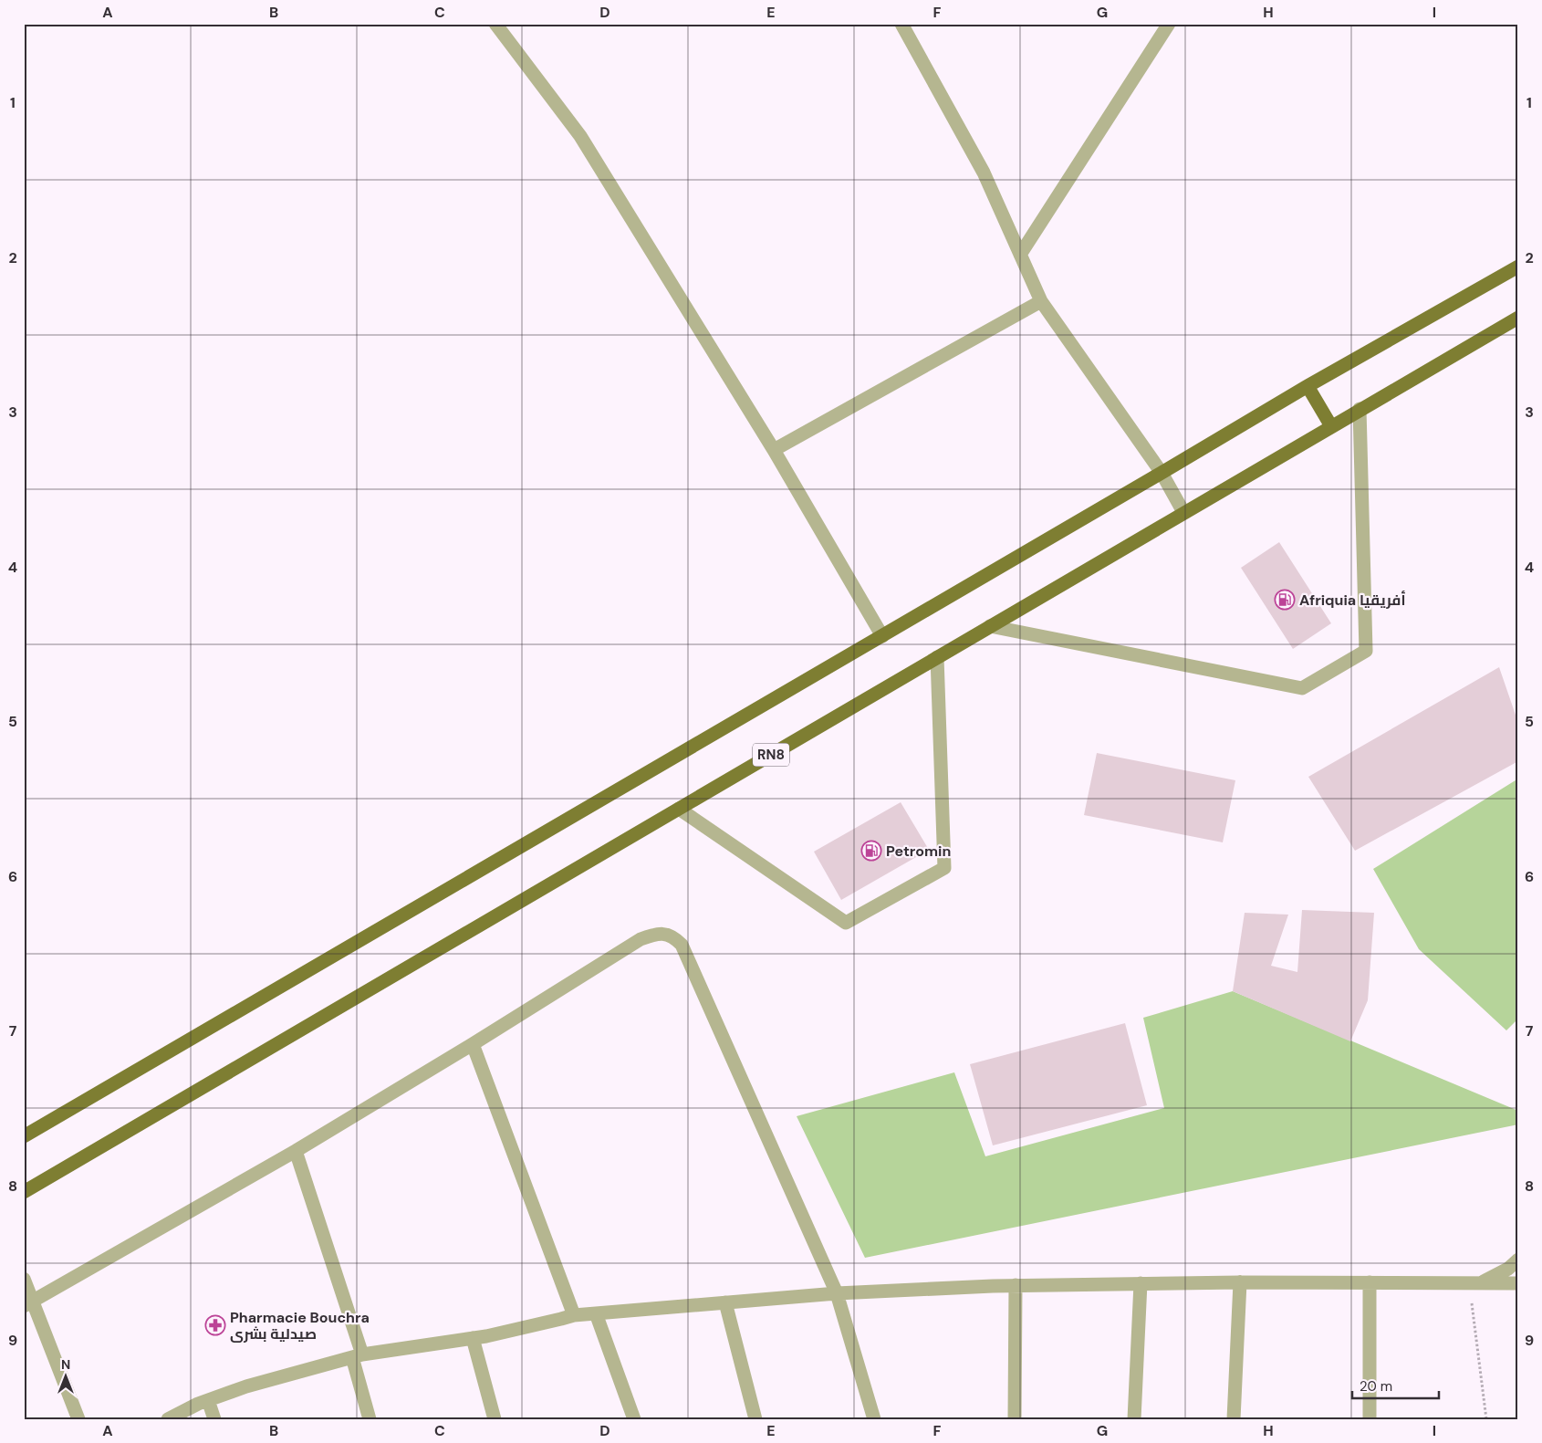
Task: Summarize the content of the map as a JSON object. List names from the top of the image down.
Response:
{
  "streets": {
    "main road": ["RN8"]
  },
  "places": {
    "fuel station": ["Afriquia أفريقيا", "Petromin"],
    "pharmacy": ["Pharmacie Bouchra صيدلية بشرى"]
  },
  "scale_bar": "20 m",
  "north": "top",
  "grid": {
    "columns": [
      "A",
      "B",
      "C",
      "D",
      "E",
      "F",
      "G",
      "H",
      "I"
    ],
    "rows": [
      "1",
      "2",
      "3",
      "4",
      "5",
      "6",
      "7",
      "8",
      "9"
    ]
  }
}
